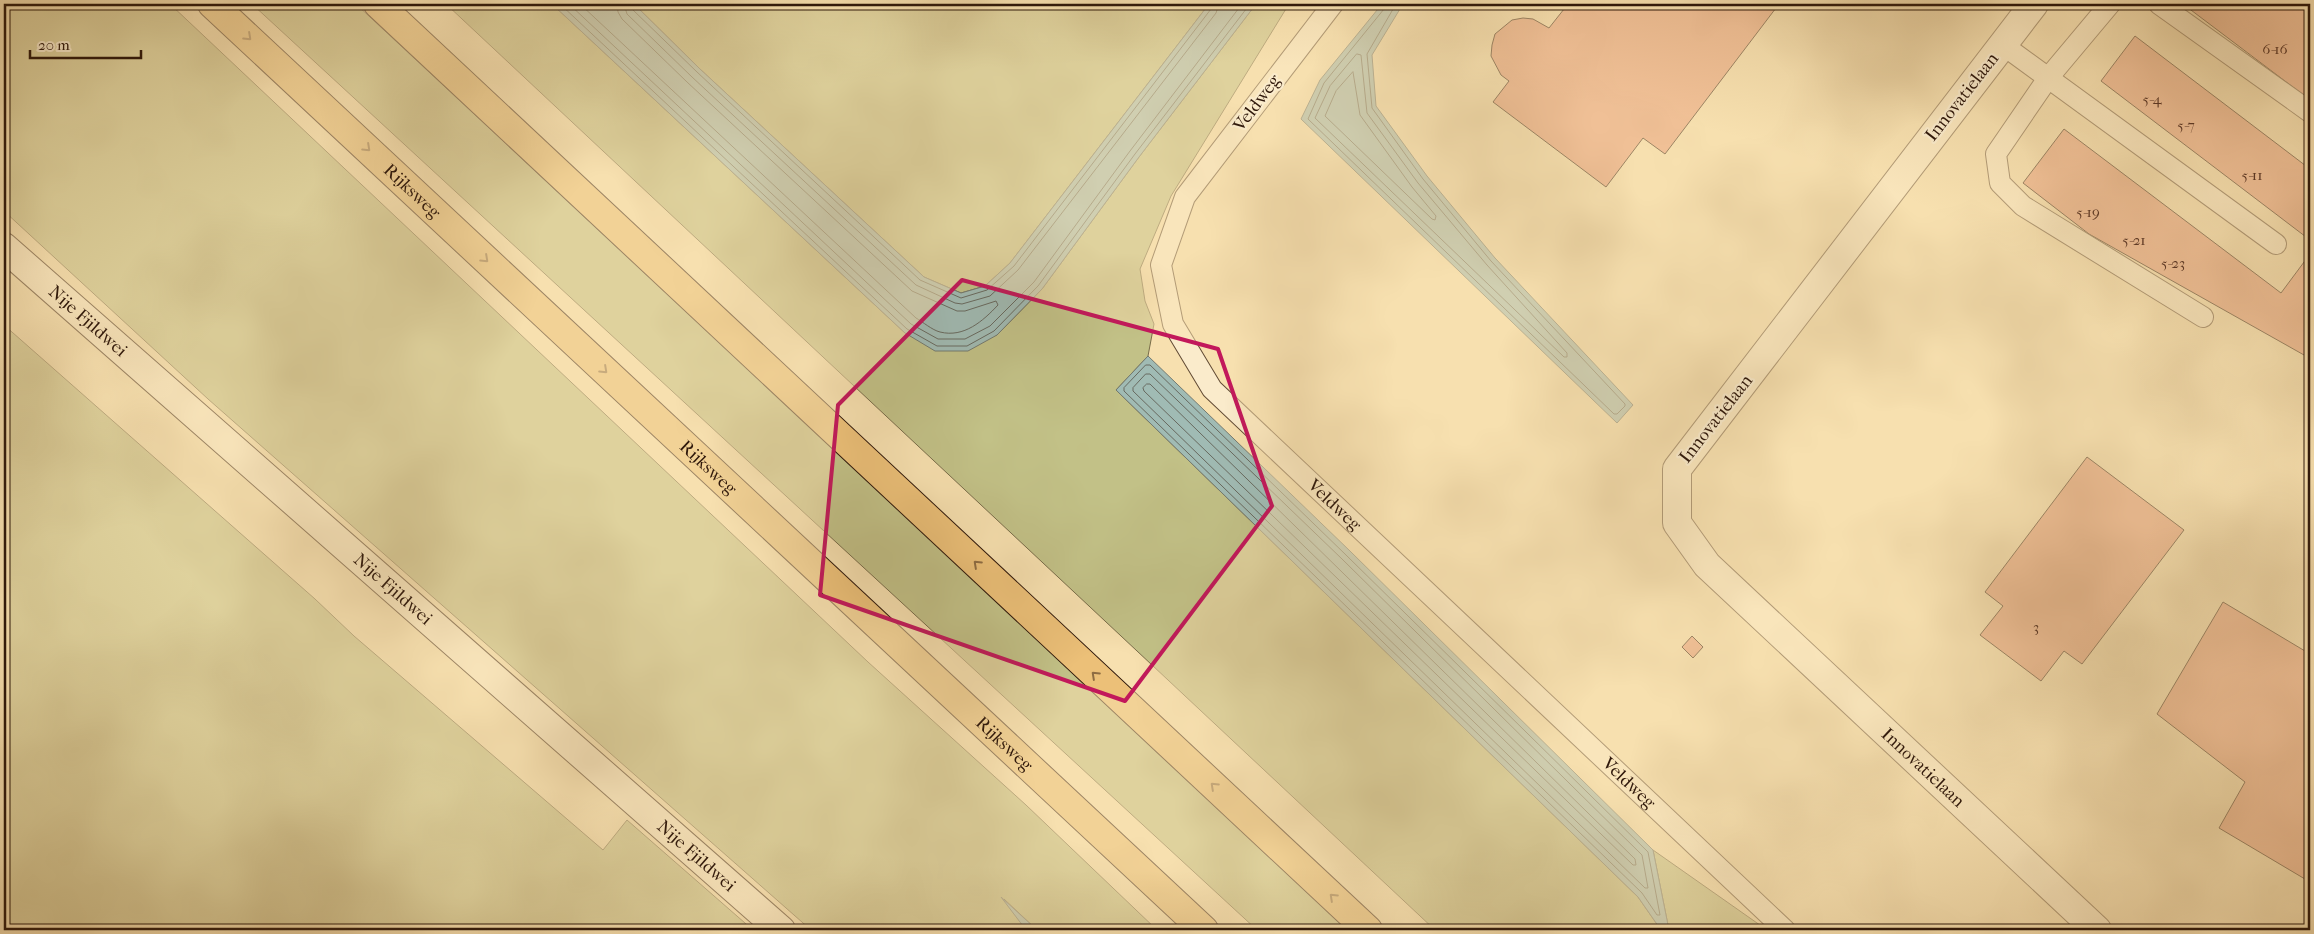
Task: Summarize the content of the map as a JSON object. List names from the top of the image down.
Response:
{
  "streets": {
    "highway": ["Rijksweg"],
    "street": ["Innovatielaan", "Nije Fjildwei"],
    "lane": ["Veldweg"]
  },
  "house_numbers": [
    "6-16",
    "5-4",
    "5-7",
    "5-11",
    "5-19",
    "5-21",
    "5-23",
    "3"
  ],
  "scale_bar": "20 m"
}
